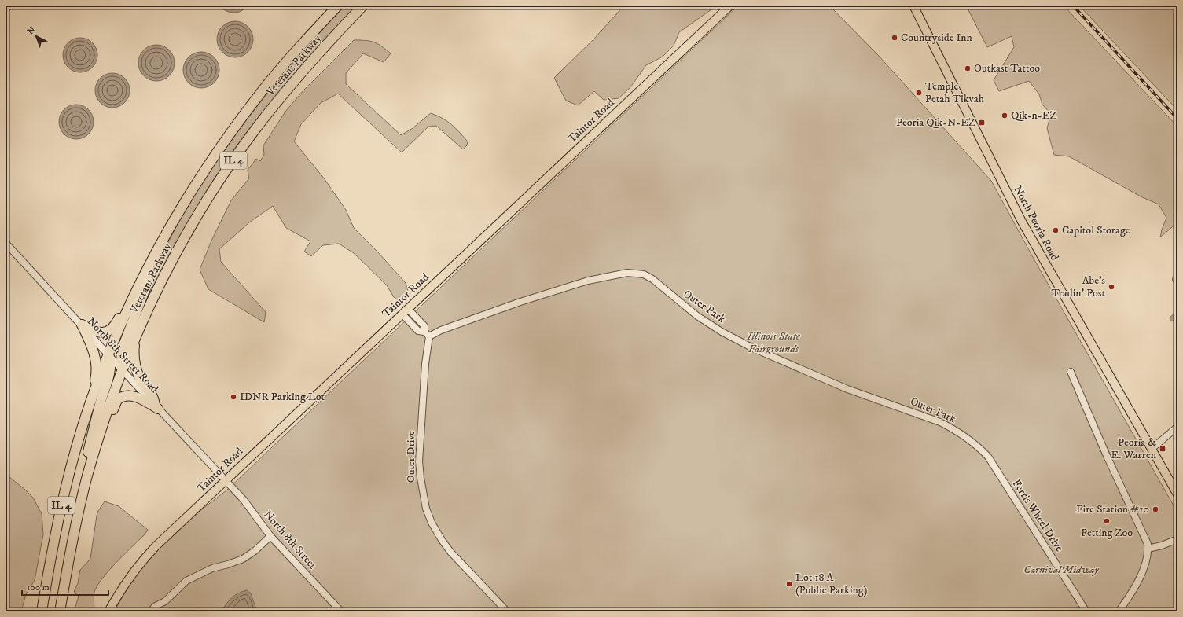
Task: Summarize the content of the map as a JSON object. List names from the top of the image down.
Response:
{
  "streets": {
    "highway": ["Veterans Parkway", "IL 4"],
    "main road": ["Taintor Road", "North Peoria Road"],
    "street": [
      "Outer Park",
      "North 8th Street Road",
      "Outer Drive",
      "Ferris Wheel Drive",
      "North 8th Street"
    ]
  },
  "crossings": [
    ["Veterans Parkway", "North 8th Street Road"],
    ["Taintor Road", "North 8th Street Road"],
    ["Taintor Road", "North 8th Street"],
    ["Outer Park", "Outer Drive"],
    ["Outer Park", "Ferris Wheel Drive"],
    ["North 8th Street Road", "North 8th Street"]
  ],
  "parks": ["Illinois State Fairgrounds", "Carnival Midway"],
  "places": {
    "other": [
      "Countryside Inn",
      "Outkast Tattoo",
      "Temple Petah Tikvah",
      "Qik-n-EZ",
      "Capitol Storage",
      "Abe's Tradin' Post",
      "IDNR Parking Lot",
      "Fire Station #10",
      "Petting Zoo",
      "Lot 18 A (Public Parking)"
    ],
    "transit": ["Peoria Qik-N-EZ", "Peoria & E. Warren"]
  },
  "scale_bar": "100 m",
  "north": "top left"
}
